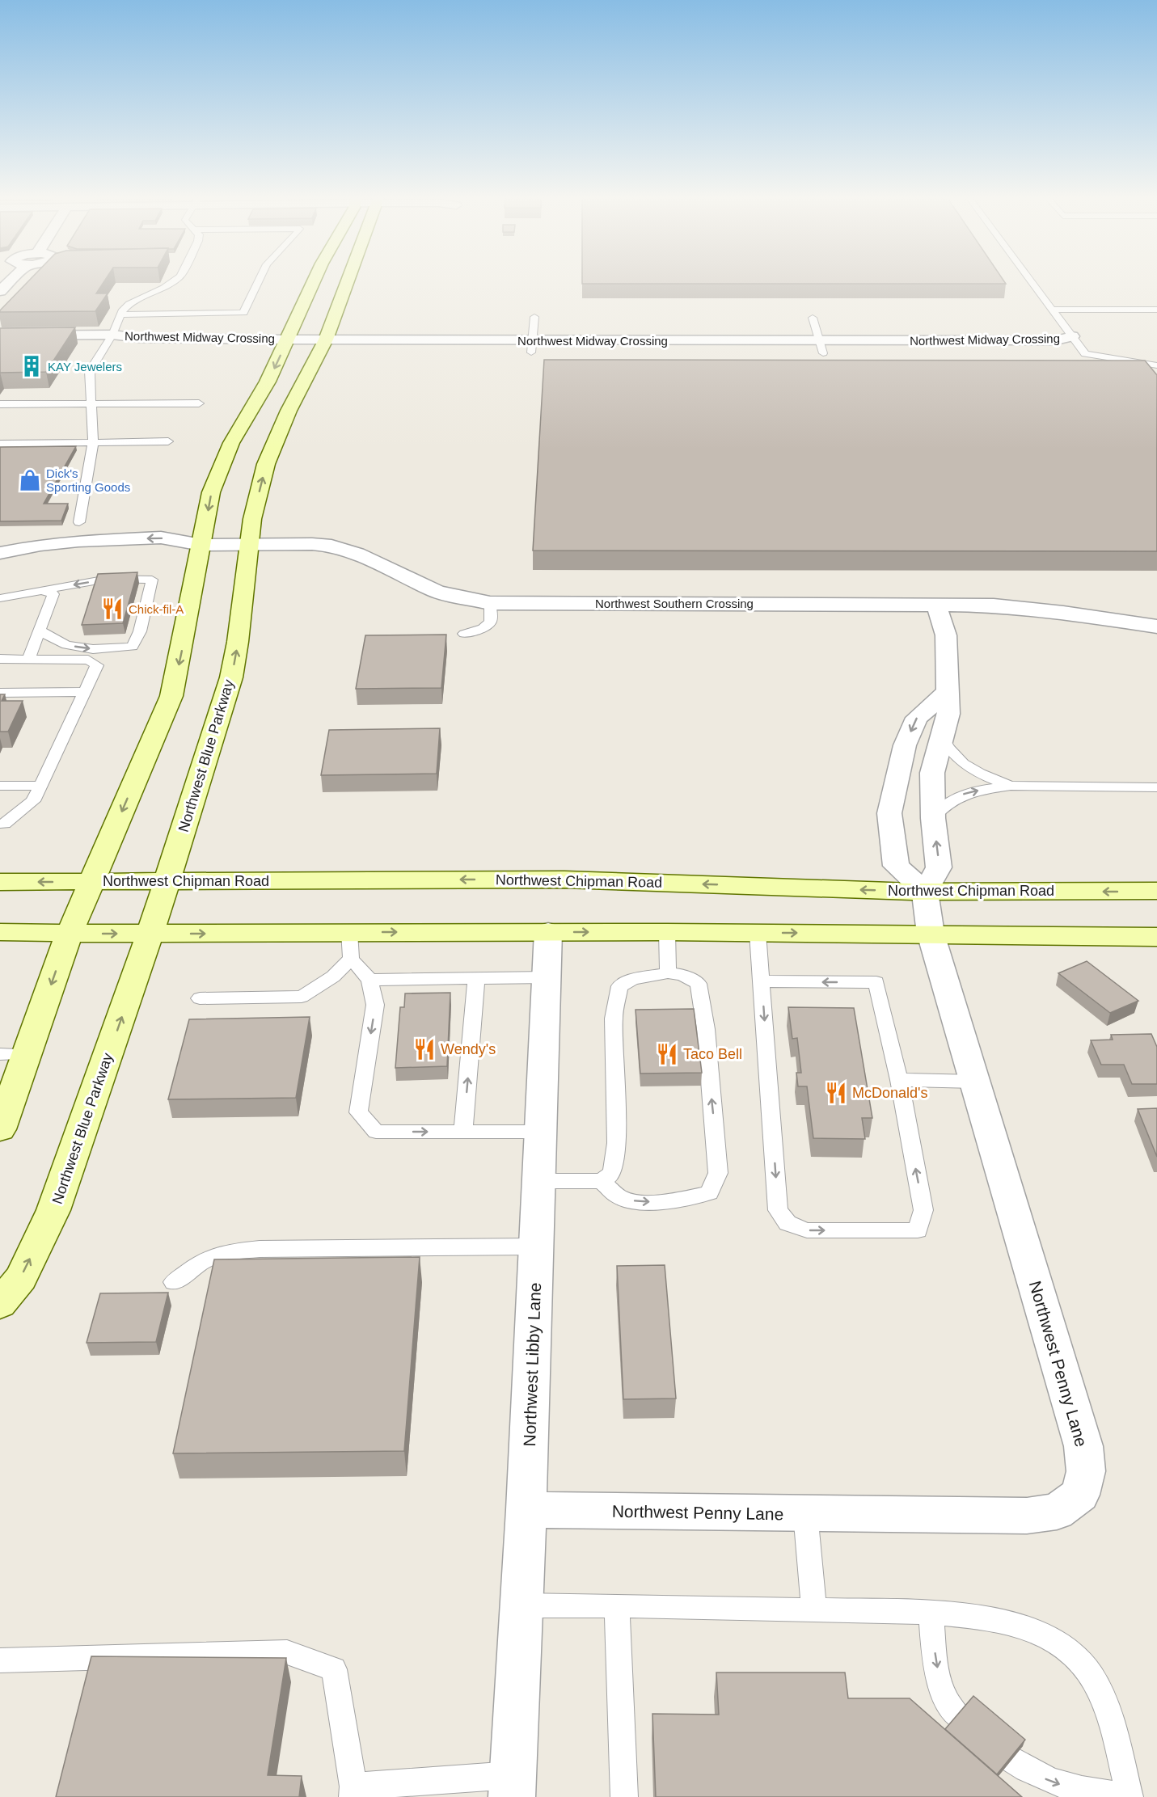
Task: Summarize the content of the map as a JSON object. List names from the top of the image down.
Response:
{
  "streets": {
    "street": [
      "Northwest Midway Crossing",
      "Northwest Southern Crossing",
      "Northwest Blue Parkway",
      "Northwest Chipman Road",
      "Northwest Penny Lane",
      "Northwest Libby Lane"
    ]
  },
  "crossings": [
    ["Northwest Midway Crossing", "Northwest Blue Parkway"],
    ["Northwest Southern Crossing", "Northwest Blue Parkway"],
    ["Northwest Blue Parkway", "Northwest Chipman Road"],
    ["Northwest Chipman Road", "Northwest Penny Lane"],
    ["Northwest Penny Lane", "Northwest Libby Lane"]
  ],
  "places": {
    "building": ["KAY Jewelers"],
    "shop": ["Dick's Sporting Goods"],
    "restaurant": [
      "Chick-fil-A",
      "Wendy's",
      "Taco Bell",
      "McDonald's"
    ]
  }
}
